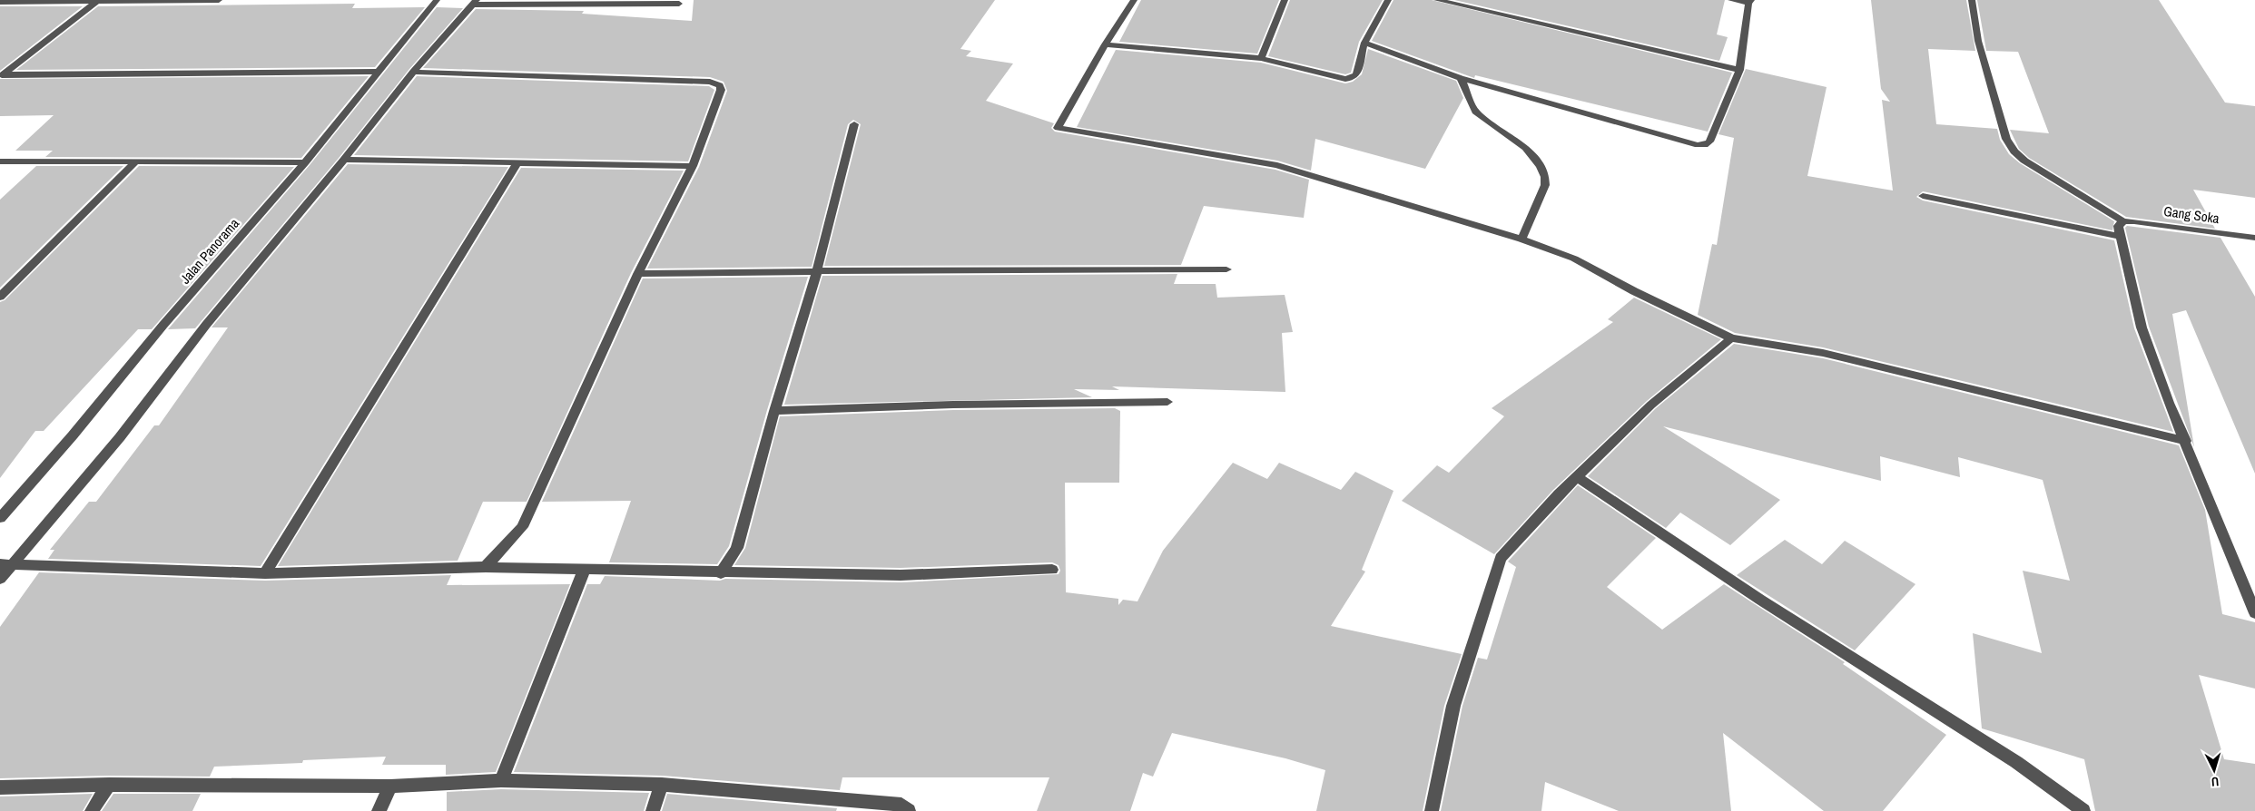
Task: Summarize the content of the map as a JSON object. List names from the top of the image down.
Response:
{
  "streets": {
    "street": ["Gang Soka", "Jalan Panorama"]
  },
  "north": "bottom"
}
